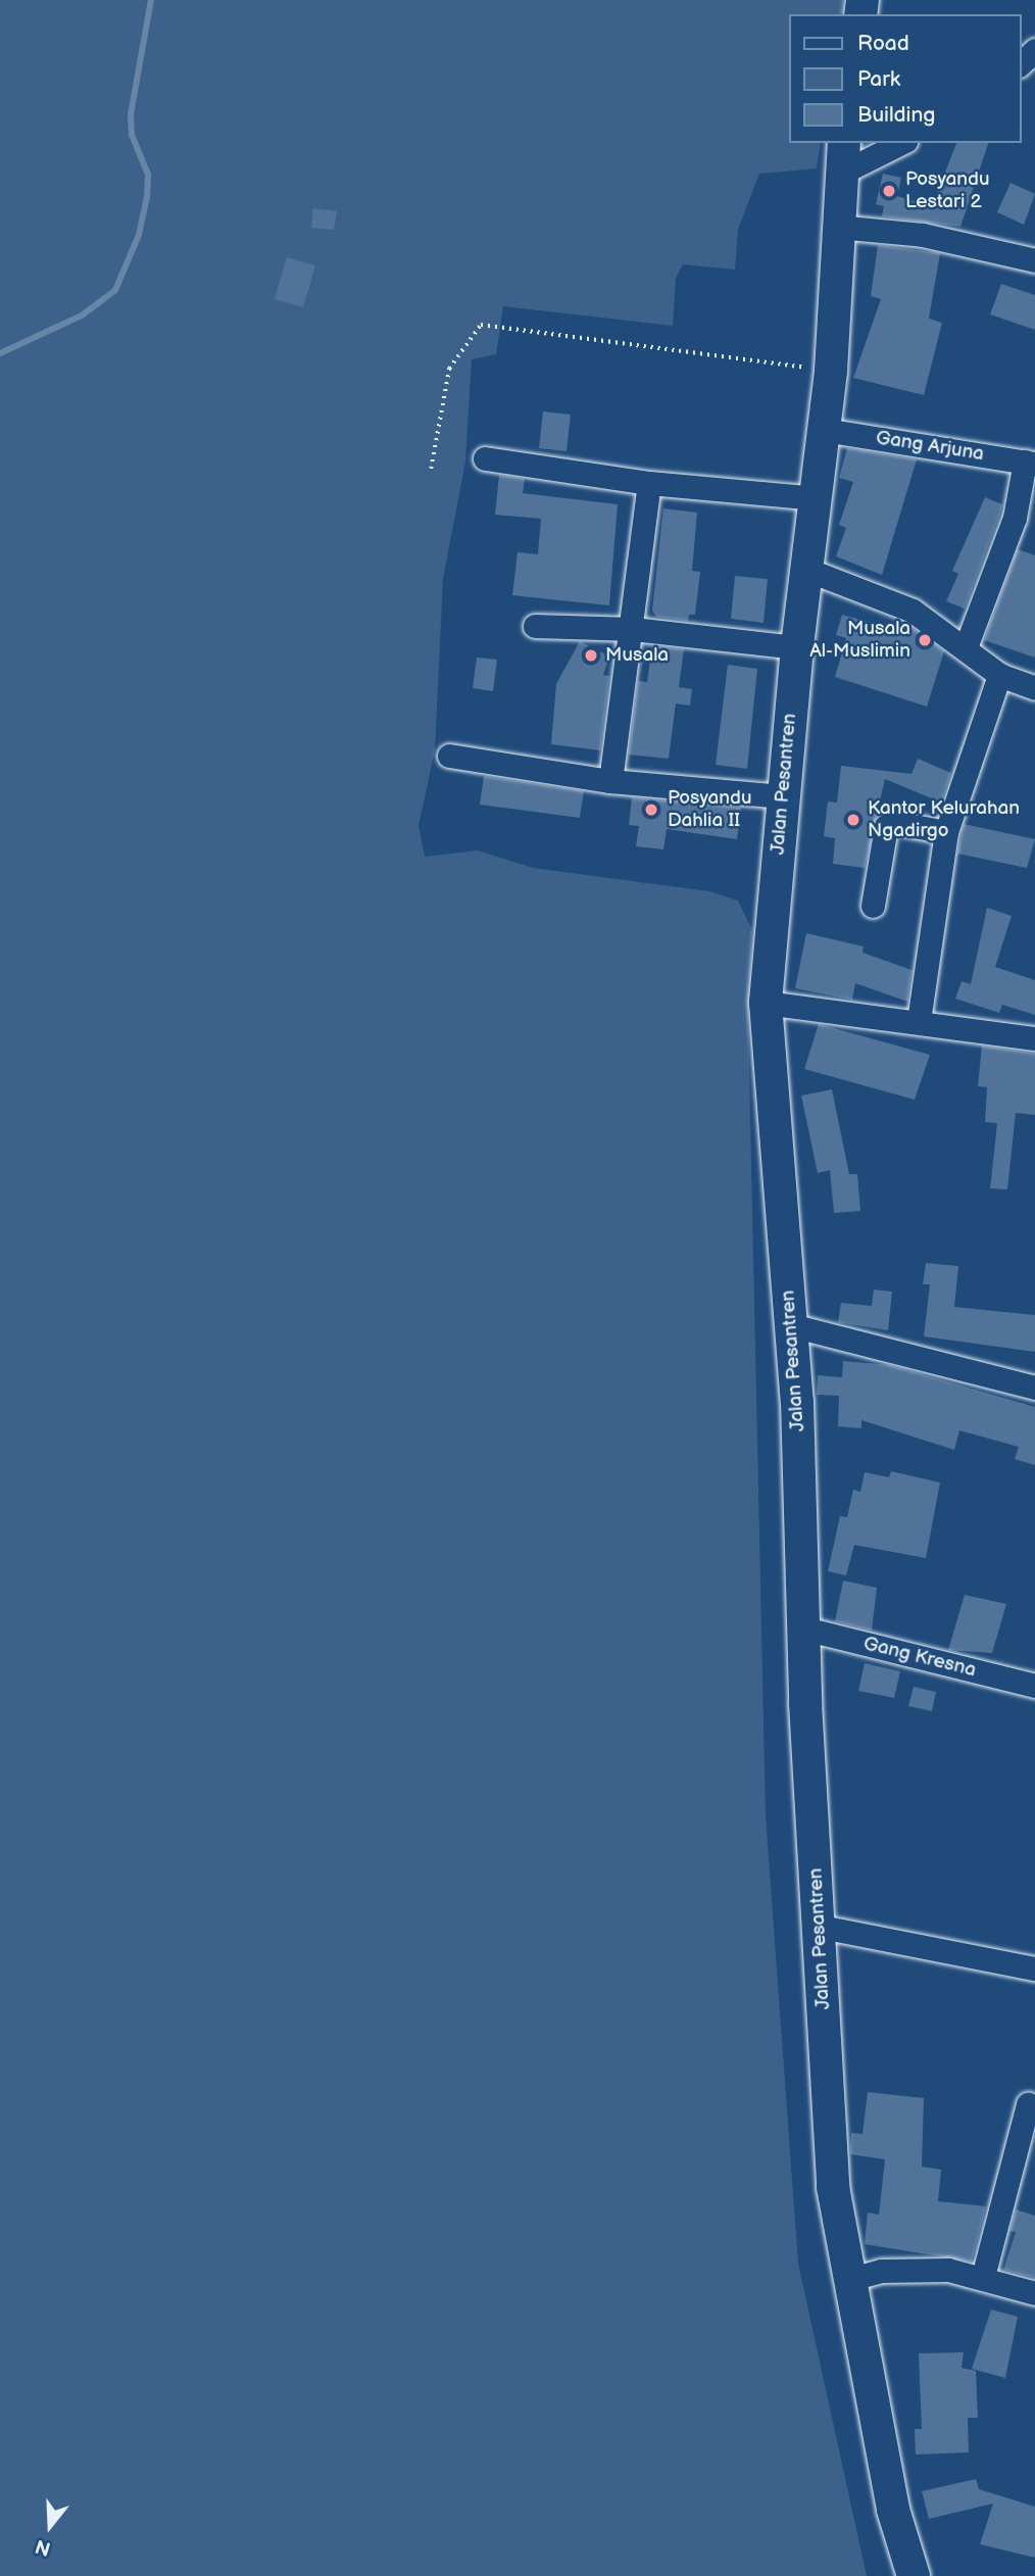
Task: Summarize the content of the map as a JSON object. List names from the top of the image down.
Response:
{
  "streets": {
    "main road": ["Jalan Pesantren"],
    "street": ["Gang Arjuna", "Gang Kresna"]
  },
  "crossings": [
    ["Gang Arjuna", "Jalan Pesantren"],
    ["Jalan Pesantren", "Gang Kresna"]
  ],
  "places": [
    "Posyandu Lestari 2",
    "Musala Al-Muslimin",
    "Musala",
    "Posyandu Dahlia II",
    "Kantor Kelurahan Ngadirgo"
  ],
  "legend": ["Road", "Park", "Building"],
  "north": "bottom"
}
